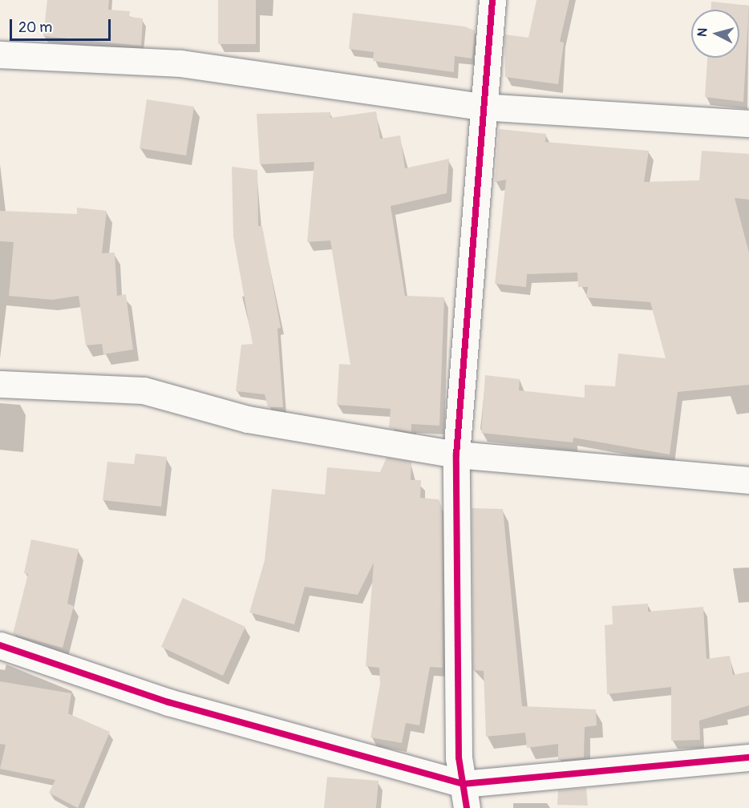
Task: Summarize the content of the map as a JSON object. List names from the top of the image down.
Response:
{
  "scale_bar": "20 m",
  "north": "left"
}
